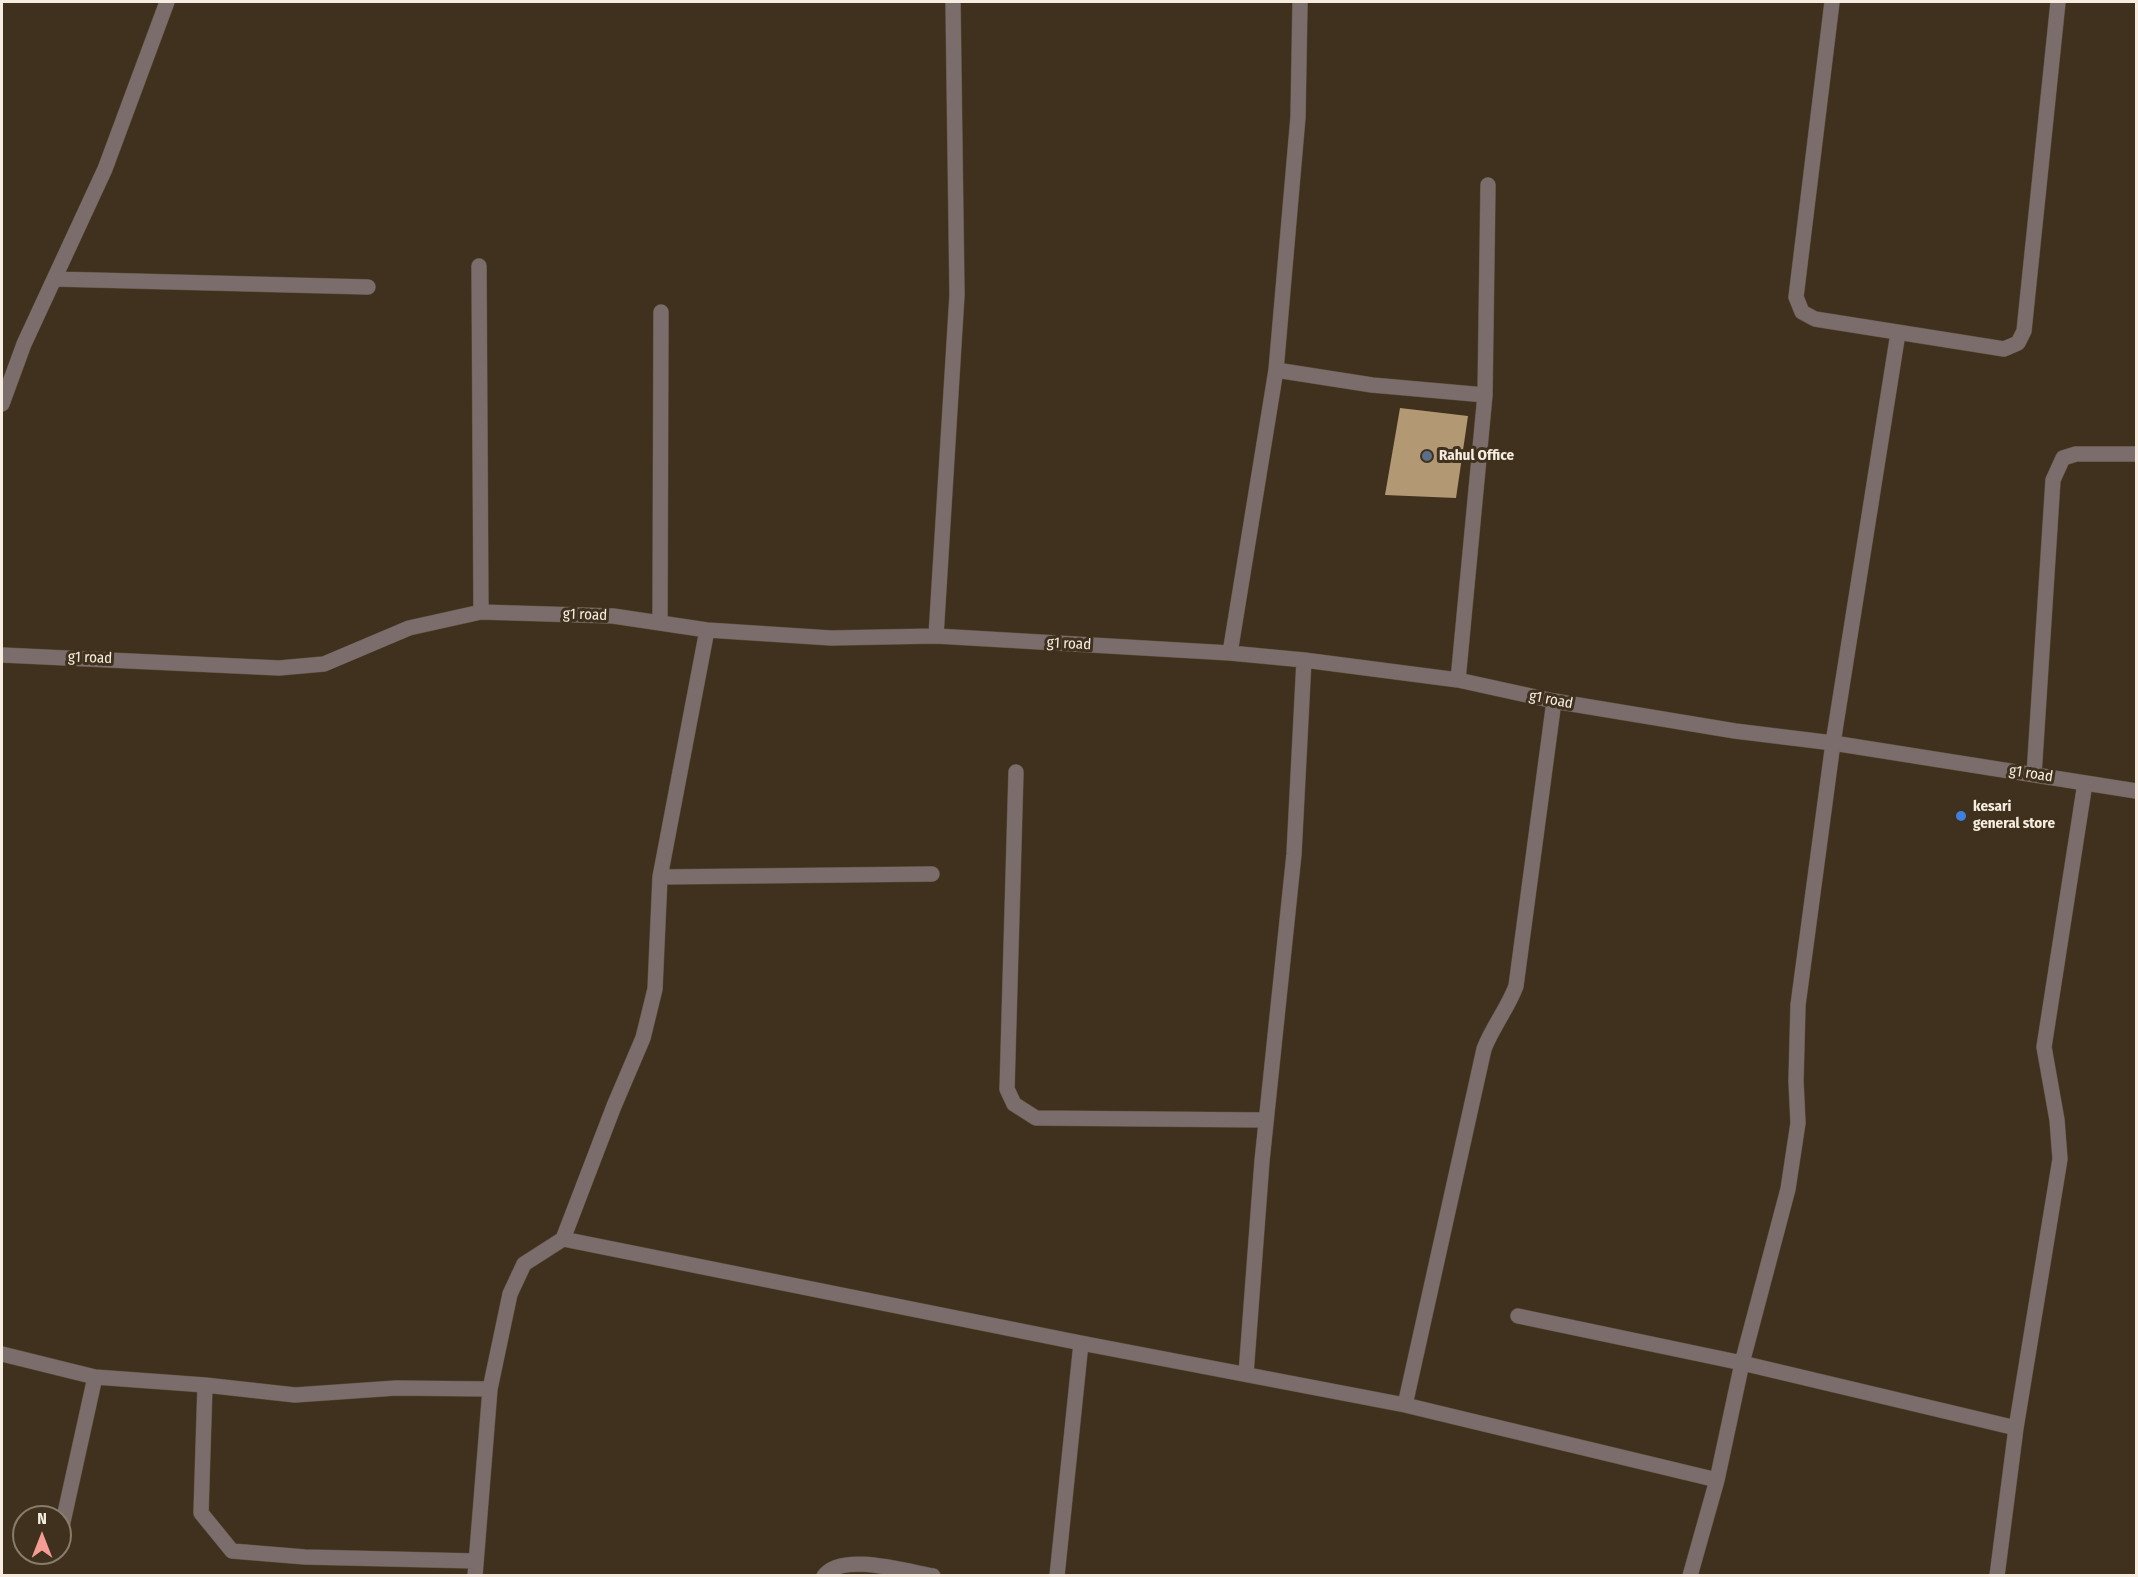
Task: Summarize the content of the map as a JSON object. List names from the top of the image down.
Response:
{
  "streets": {
    "street": ["g1 road"]
  },
  "places": ["Rahul Office", "kesari general store"],
  "north": "top"
}
